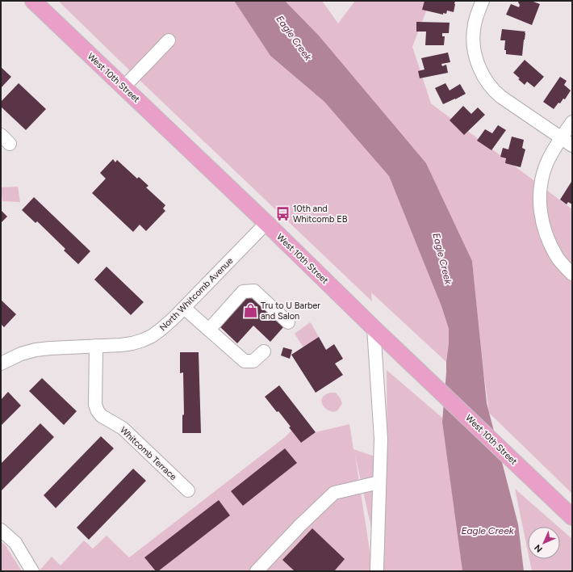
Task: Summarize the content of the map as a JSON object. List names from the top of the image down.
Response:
{
  "streets": {
    "main road": ["West 10th Street"],
    "street": ["North Whitcomb Avenue", "Whitcomb Terrace"]
  },
  "crossings": [
    ["West 10th Street", "North Whitcomb Avenue"],
    ["North Whitcomb Avenue", "Whitcomb Terrace"]
  ],
  "water": ["Eagle Creek"],
  "places": {
    "bus stop": ["10th and Whitcomb EB"],
    "shop": ["Tru to U Barber and Salon"]
  },
  "north": "bottom left"
}
